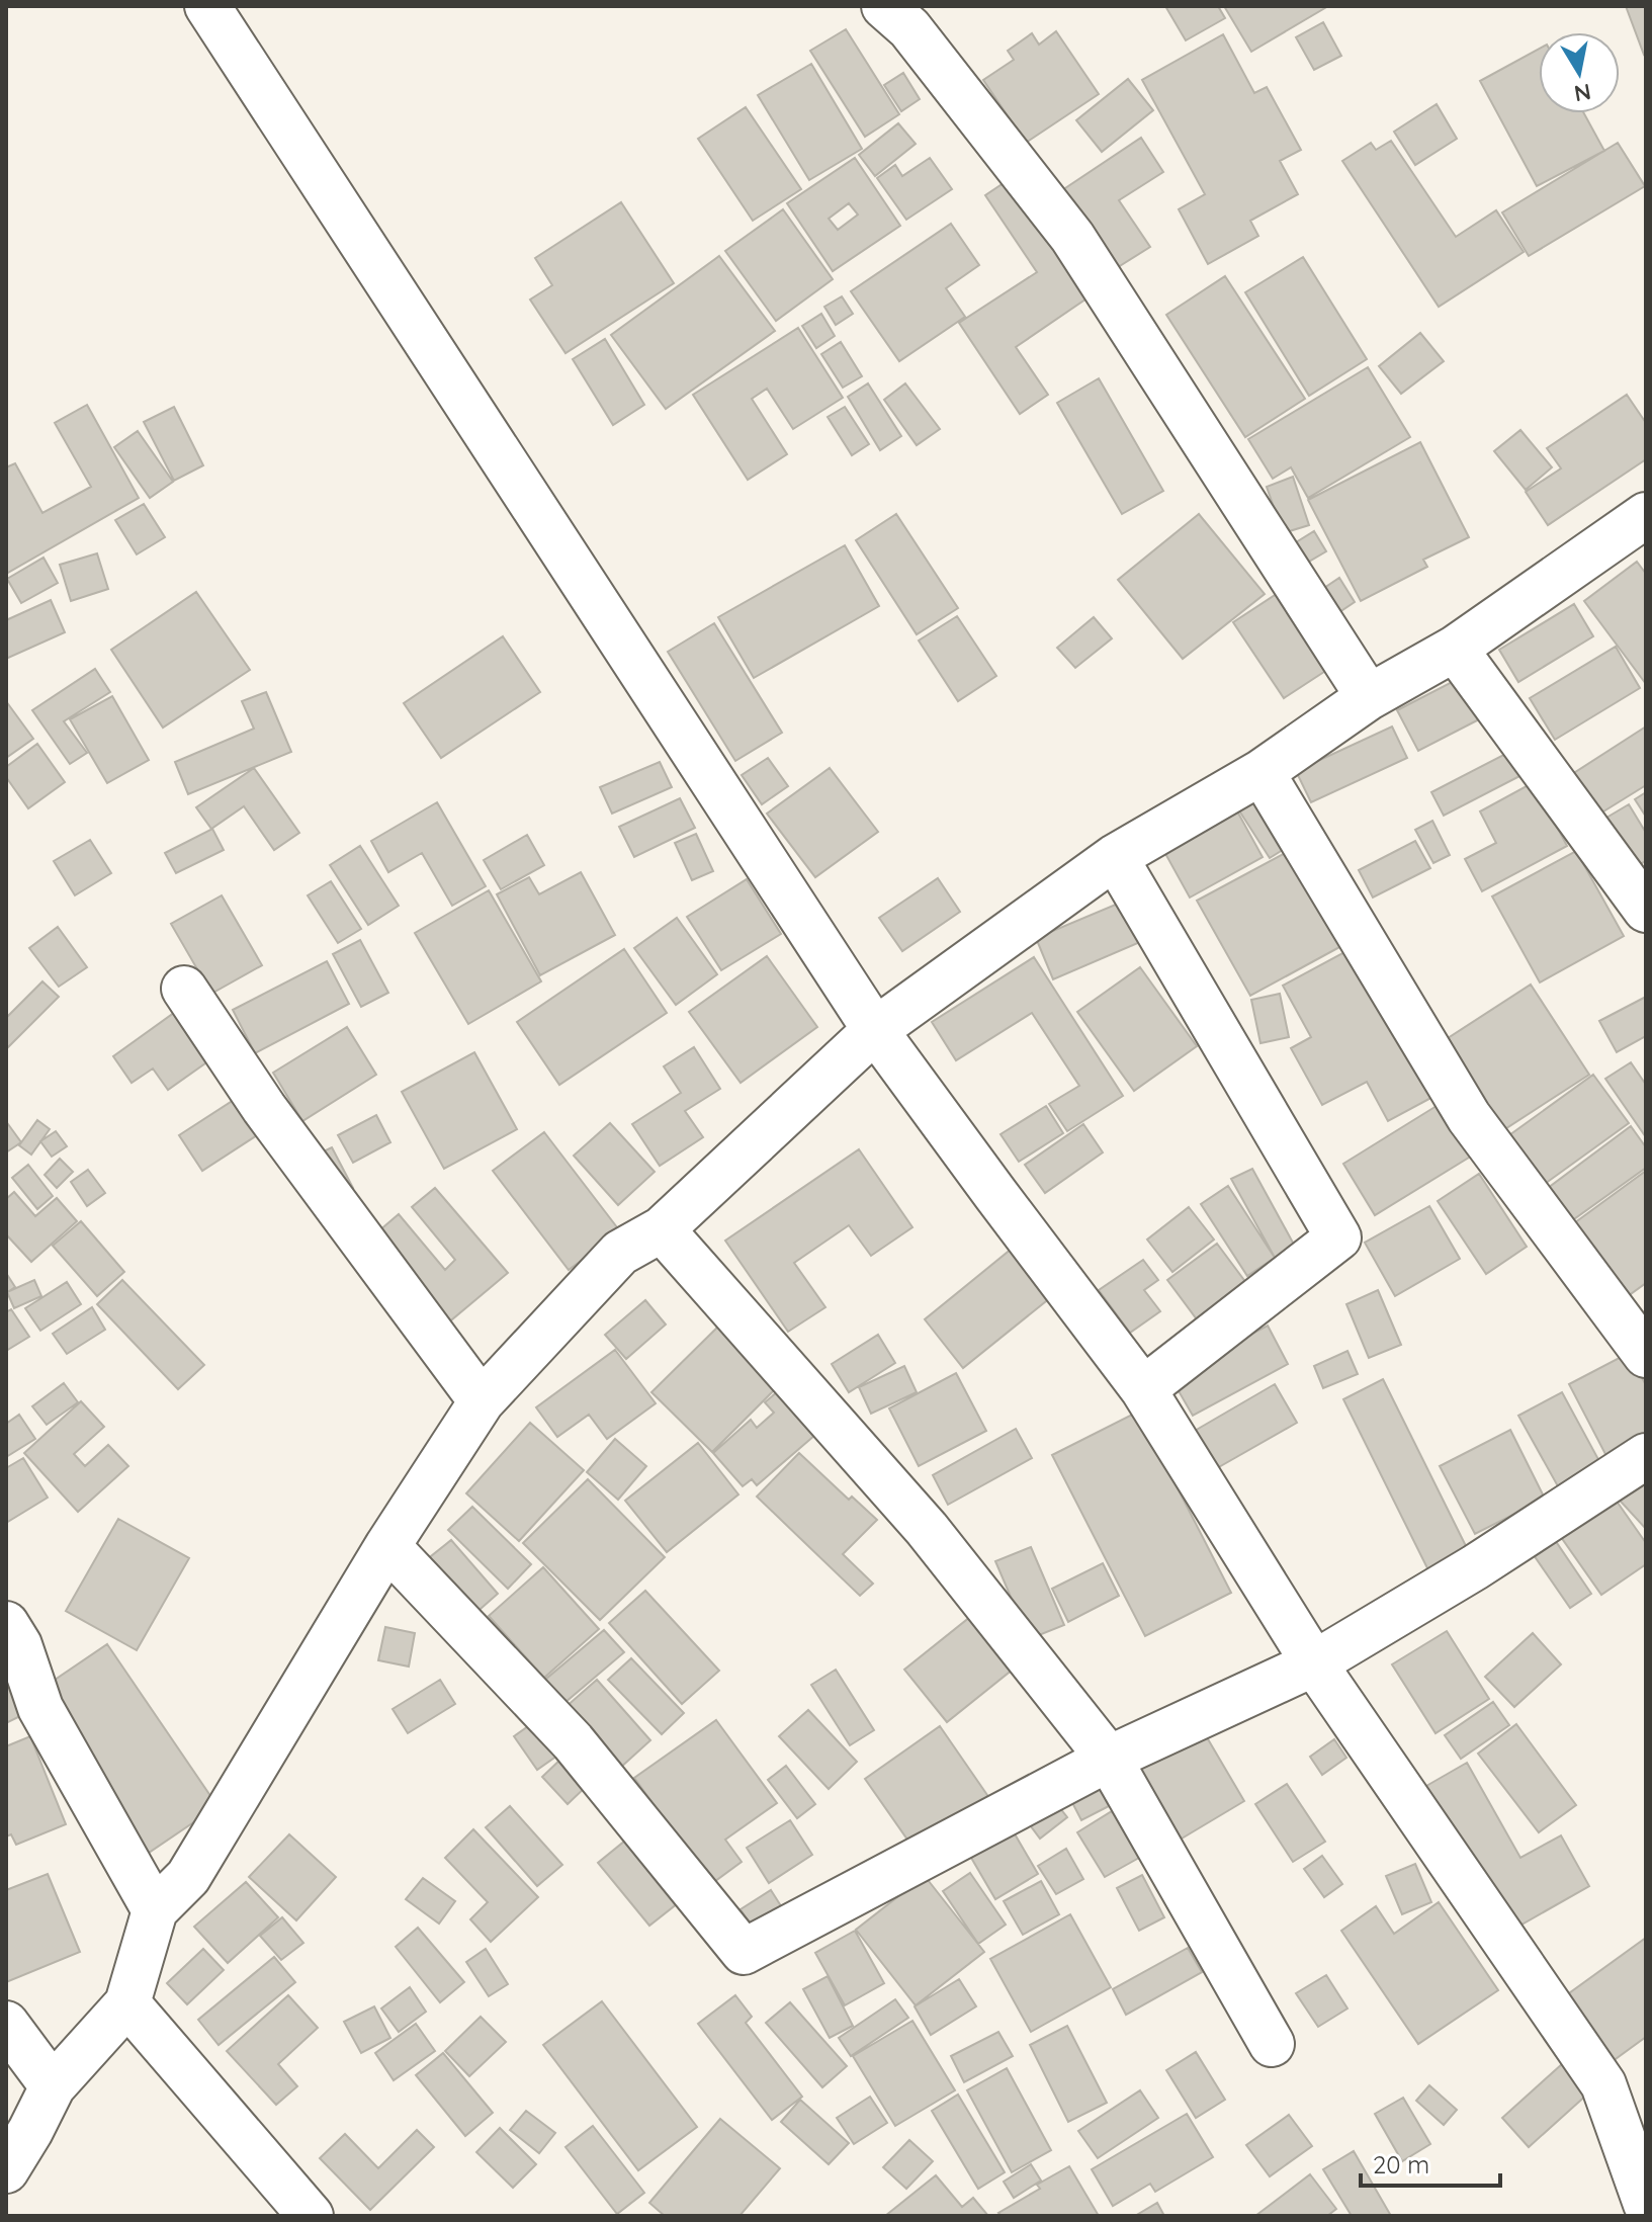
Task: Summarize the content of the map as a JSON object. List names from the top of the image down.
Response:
{
  "scale_bar": "20 m",
  "north": "bottom"
}
